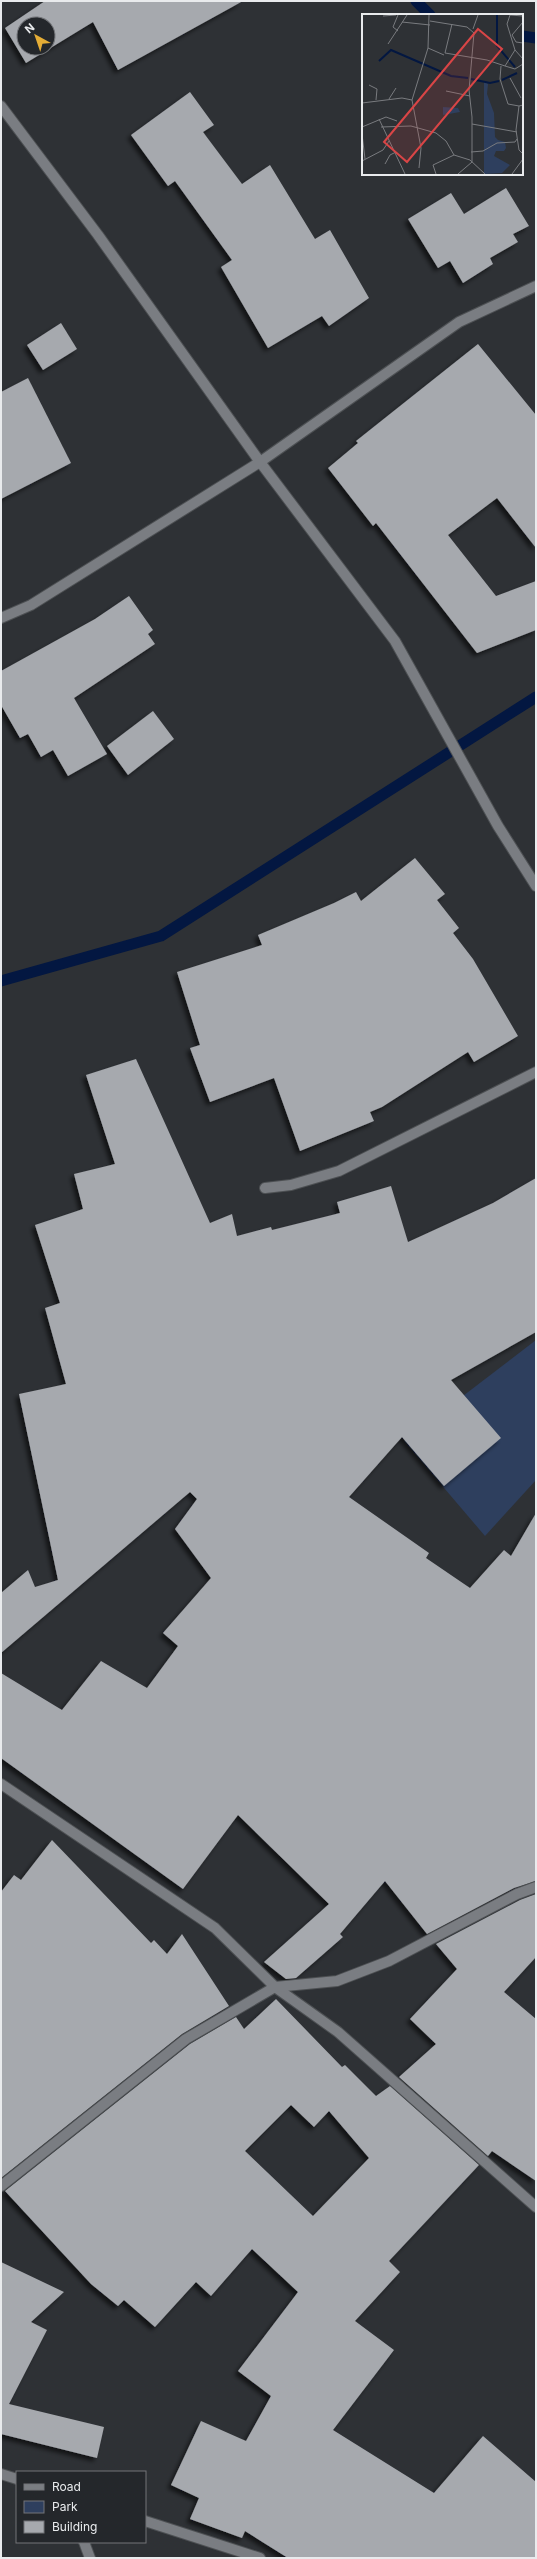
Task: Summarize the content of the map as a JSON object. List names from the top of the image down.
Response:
{
  "legend": ["Road", "Park", "Building"],
  "north": "top left"
}
